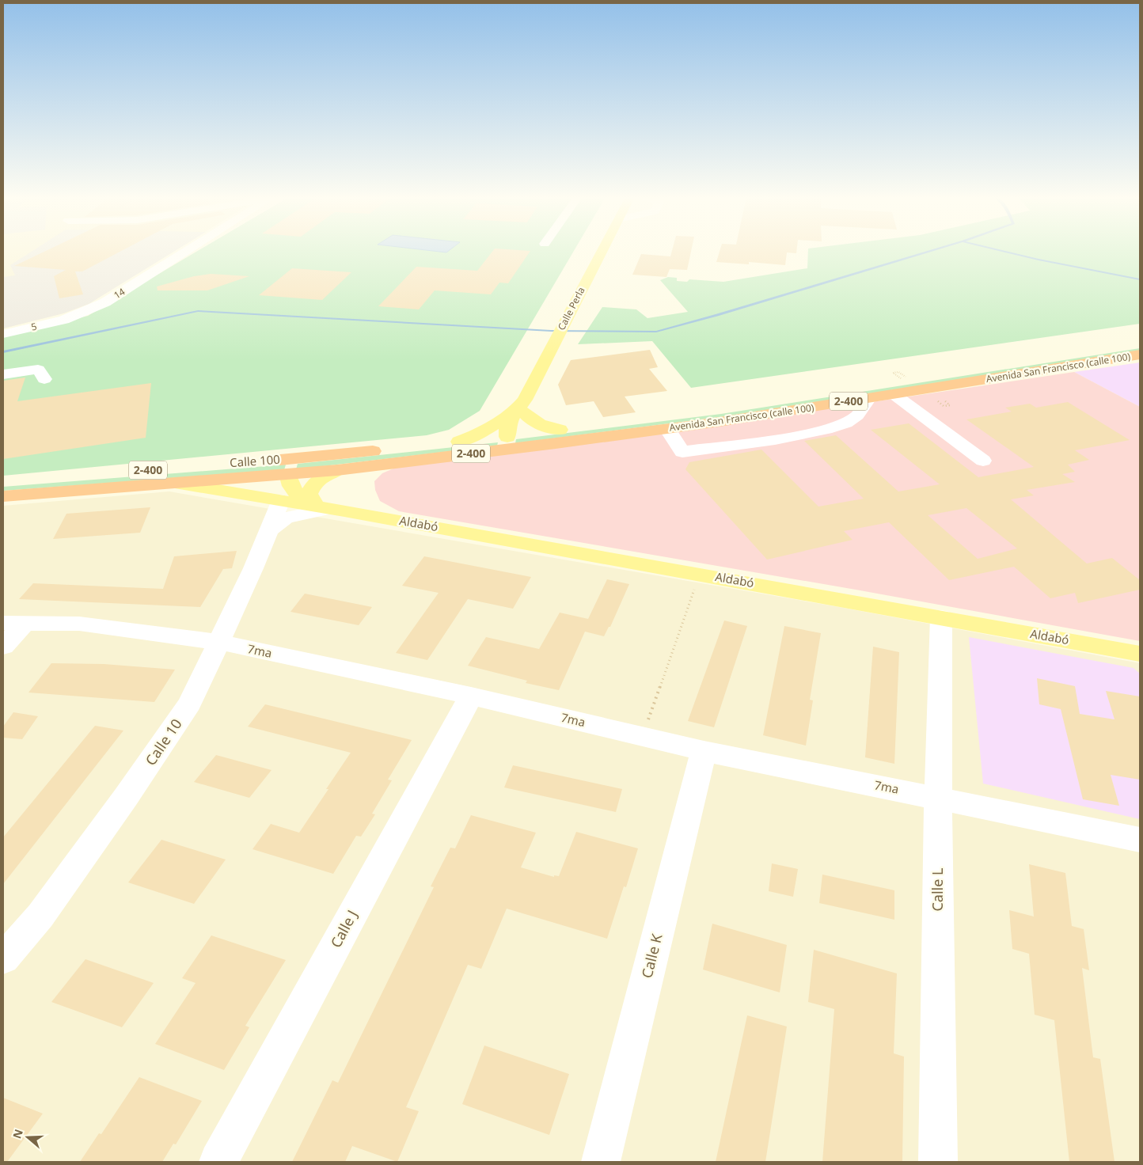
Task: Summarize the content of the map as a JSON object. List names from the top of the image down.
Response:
{
  "streets": {
    "highway": ["Avenida San Francisco (calle 100)", "2-400", "Calle 100"],
    "main road": ["Calle Perla", "Aldabó"],
    "street": [
      "14",
      "5",
      "7ma",
      "Calle 10",
      "Calle L",
      "Calle J",
      "Calle K"
    ]
  },
  "crossings": [
    ["14", "5"],
    ["Calle Perla", "Avenida San Francisco (calle 100)"],
    ["Calle Perla", "Calle 100"],
    ["Avenida San Francisco (calle 100)", "Calle 100"],
    ["Calle 100", "Aldabó"],
    ["Aldabó", "Calle 10"],
    ["Aldabó", "Calle L"],
    ["7ma", "Calle 10"],
    ["7ma", "Calle L"],
    ["7ma", "Calle J"],
    ["7ma", "Calle K"]
  ],
  "north": "left"
}
